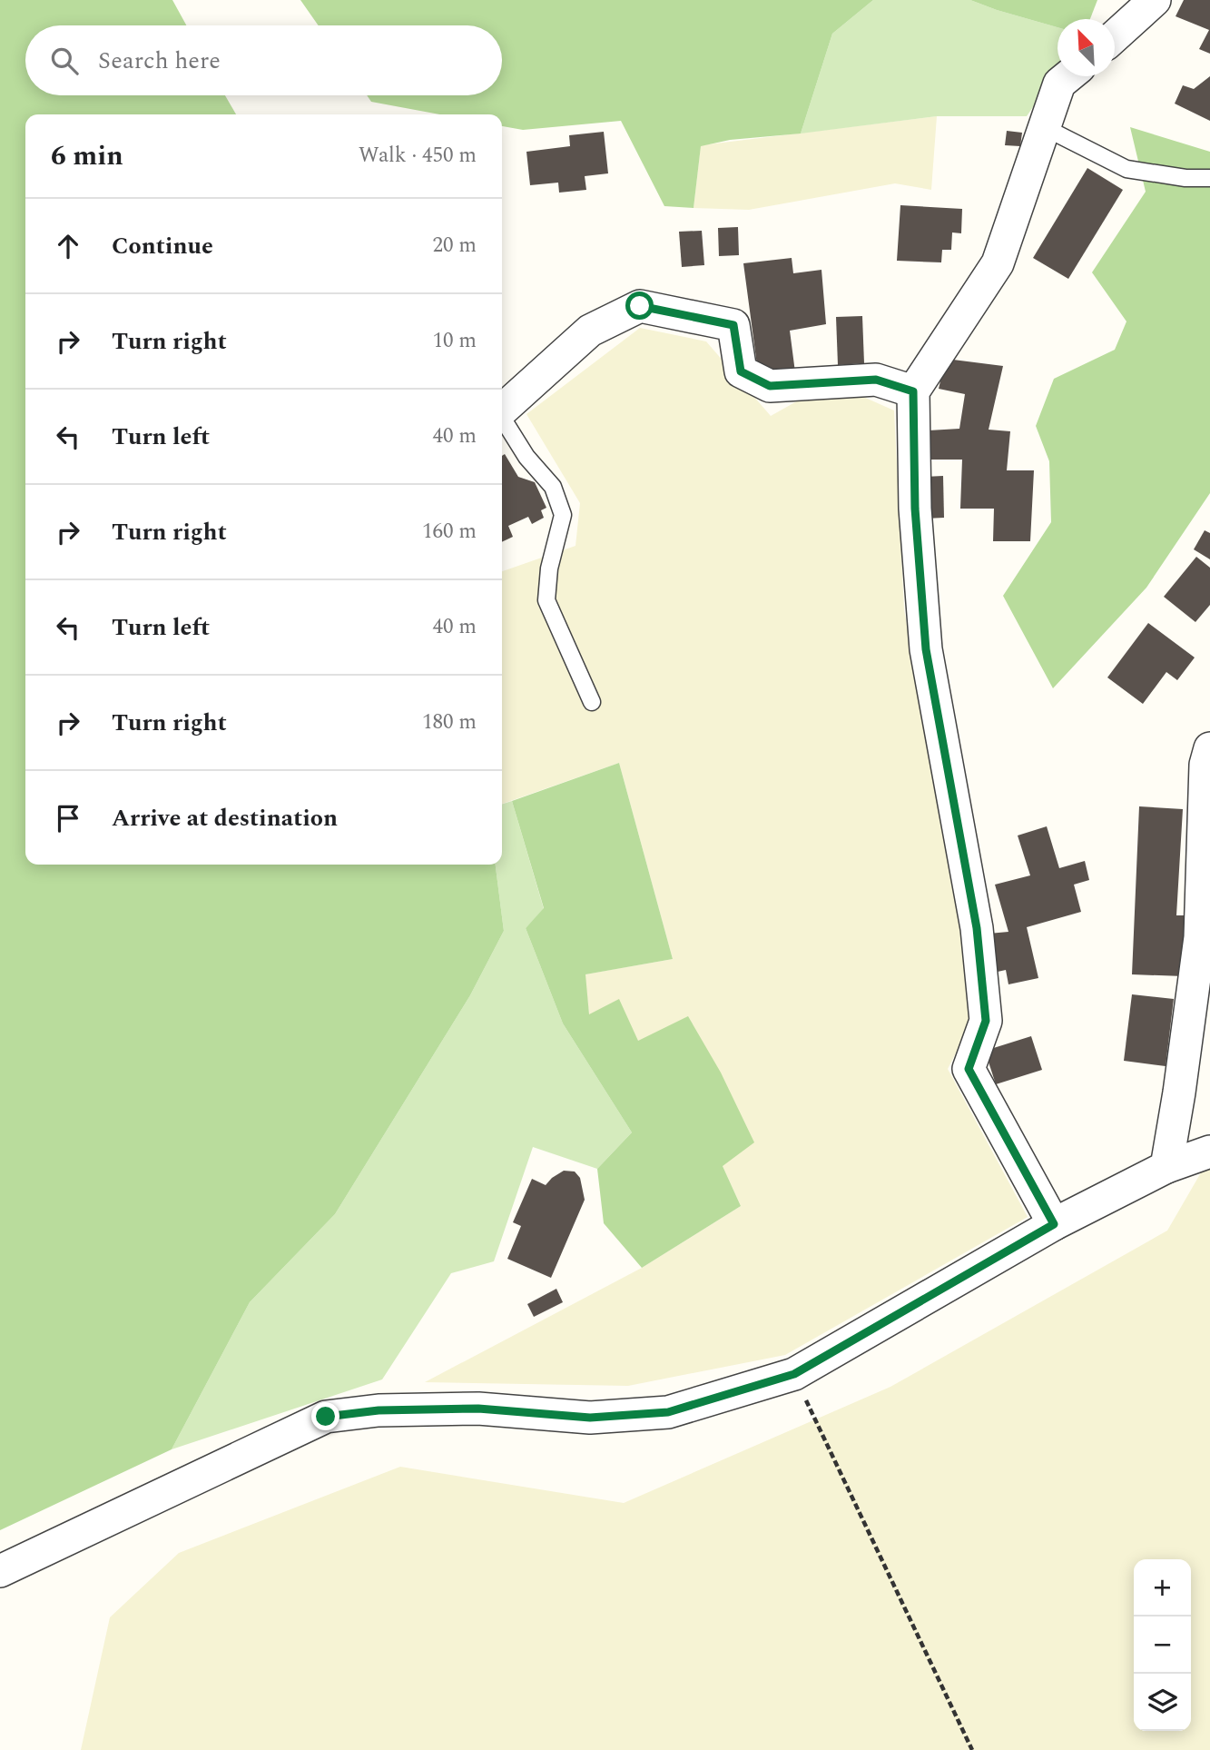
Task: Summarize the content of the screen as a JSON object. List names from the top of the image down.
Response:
{
  "north": "top left",
  "page": {
    "search": "Search here",
    "heading": ["6 min", "Walk · 450 m"],
    "list": [
      ["Continue", "20 m"],
      ["Turn right", "10 m"],
      ["Turn left", "40 m"],
      ["Turn right", "160 m"],
      ["Turn left", "40 m"],
      ["Turn right", "180 m"],
      "Arrive at destination"
    ],
    "map_buttons": ["+", "−"]
  }
}
